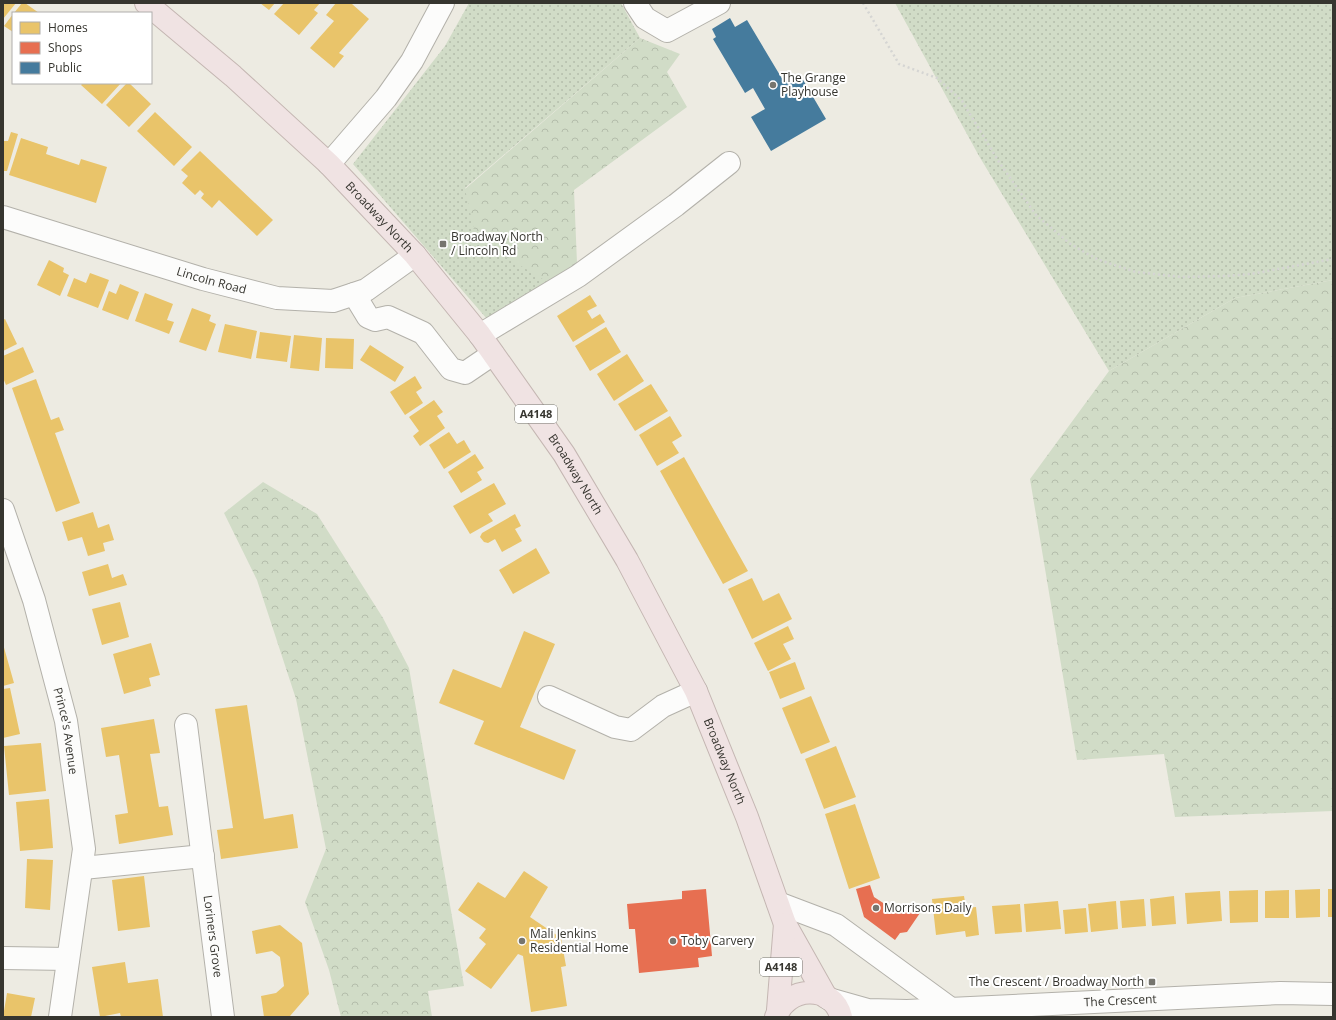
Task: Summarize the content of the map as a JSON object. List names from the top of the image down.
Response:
{
  "streets": {
    "highway": ["Broadway North", "A4148"],
    "street": [
      "Lincoln Road",
      "Prince's Avenue",
      "Loriners Grove",
      "The Crescent"
    ]
  },
  "crossings": [
    ["Broadway North", "Lincoln Road"],
    ["Broadway North", "The Crescent"]
  ],
  "places": {
    "other": [
      "The Grange Playhouse",
      "Morrisons Daily",
      "Mali Jenkins Residential Home",
      "Toby Carvery"
    ],
    "transit": ["Broadway North / Lincoln Rd", "The Crescent / Broadway North"]
  },
  "legend": ["Homes", "Shops", "Public"]
}
